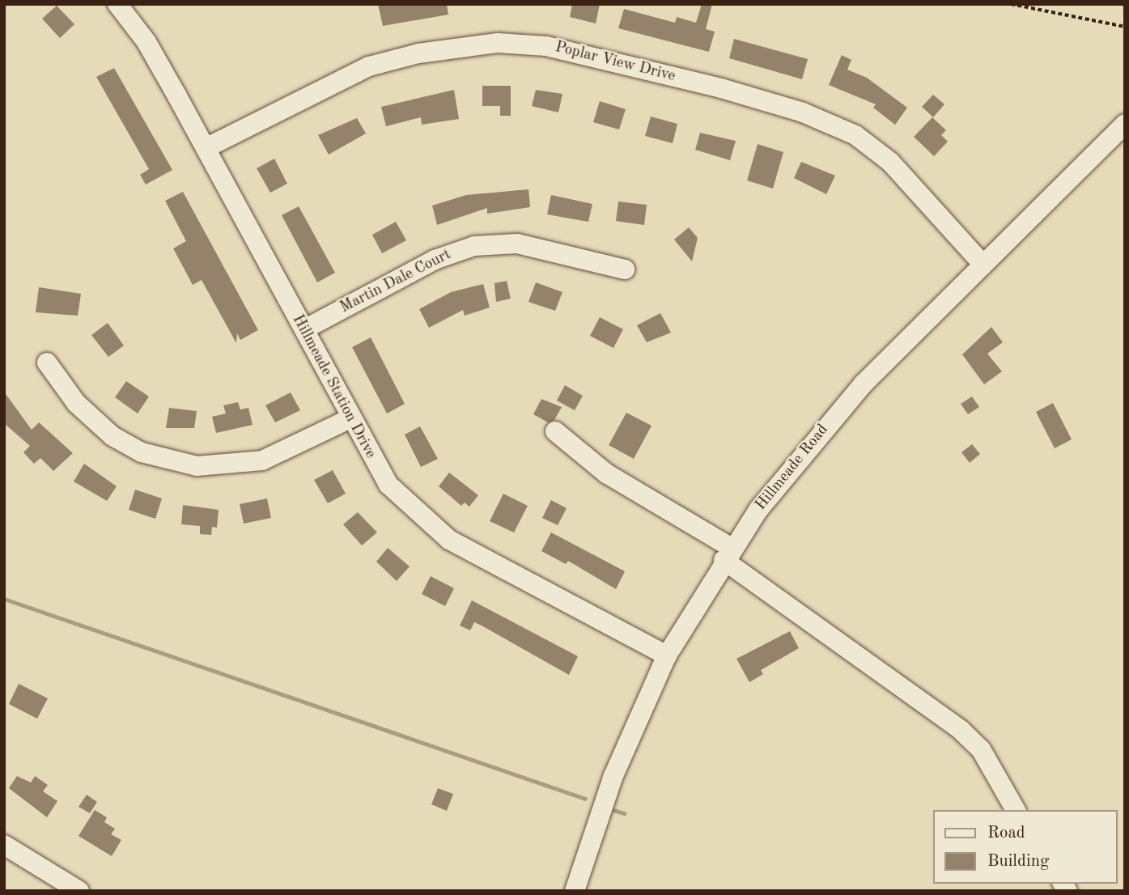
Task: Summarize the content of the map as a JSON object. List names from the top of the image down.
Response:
{
  "streets": {
    "street": [
      "Poplar View Drive",
      "Martin Dale Court",
      "Hillmeade Station Drive",
      "Hillmeade Road"
    ]
  },
  "crossings": [
    ["Poplar View Drive", "Hillmeade Station Drive"],
    ["Poplar View Drive", "Hillmeade Road"],
    ["Martin Dale Court", "Hillmeade Station Drive"],
    ["Hillmeade Station Drive", "Hillmeade Road"]
  ],
  "legend": ["Road", "Building"]
}
